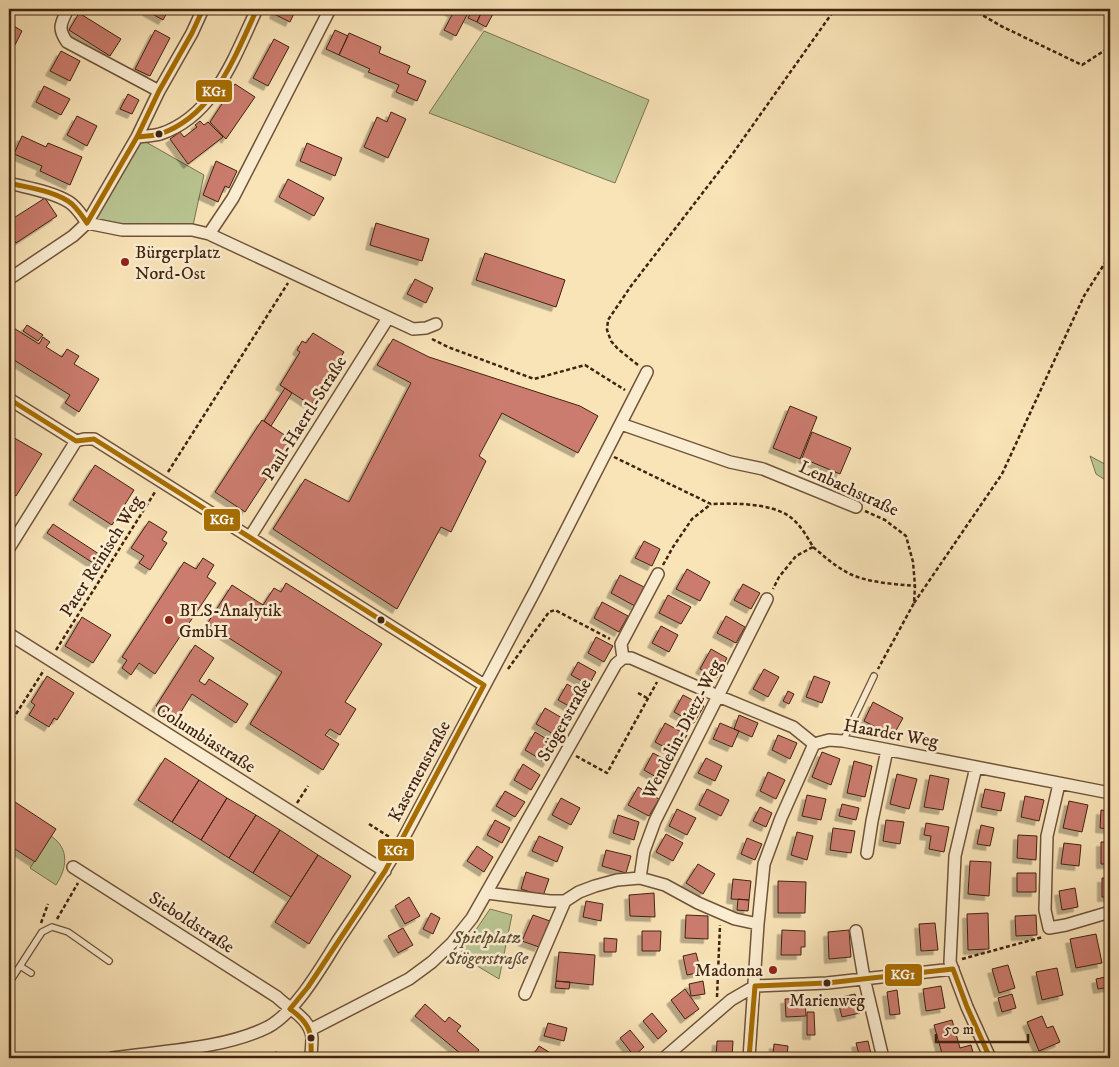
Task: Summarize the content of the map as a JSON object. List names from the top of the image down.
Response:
{
  "streets": {
    "street": [
      "Paul-Haertl-Straße",
      "Lenbachstraße",
      "Stögerstraße",
      "Wendelin-Dietz-Weg",
      "Haarder Weg",
      "Columbiastraße",
      "Kasernenstraße",
      "Sieboldstraße"
    ],
    "path": ["Pater Reinisch Weg"]
  },
  "crossings": [
    ["Lenbachstraße", "Kasernenstraße"],
    ["Pater Reinisch Weg", "Columbiastraße"],
    ["Columbiastraße", "Kasernenstraße"],
    ["Kasernenstraße", "Sieboldstraße"]
  ],
  "parks": ["Spielplatz Stögerstraße"],
  "places": [
    "Bürgerplatz Nord-Ost",
    "BLS-Analytik GmbH",
    "Madonna",
    "Marienweg"
  ],
  "lines": ["transit line KG1"],
  "scale_bar": "50 m"
}
